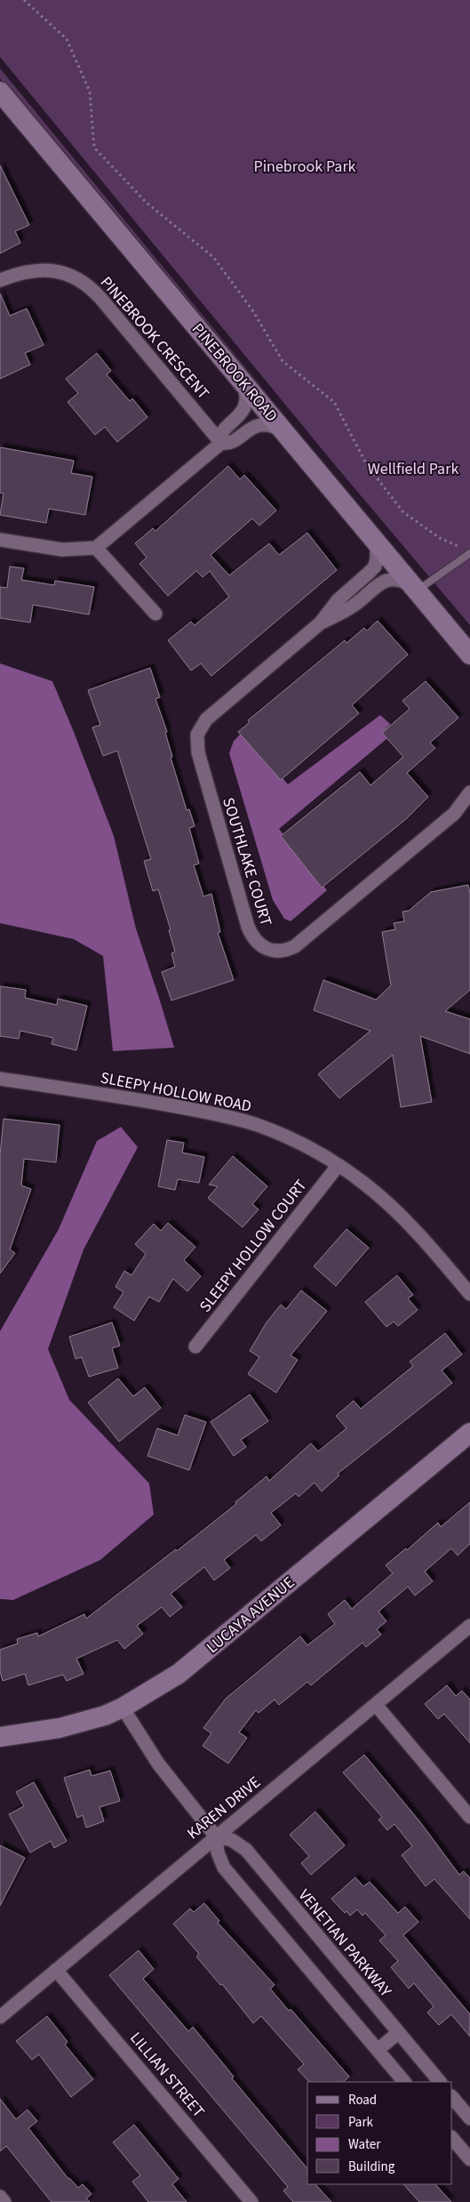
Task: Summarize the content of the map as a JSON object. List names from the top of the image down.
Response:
{
  "streets": {
    "street": [
      "PINEBROOK CRESCENT",
      "PINEBROOK ROAD",
      "SOUTHLAKE COURT",
      "SLEEPY HOLLOW ROAD",
      "SLEEPY HOLLOW COURT",
      "LUCAYA AVENUE",
      "KAREN DRIVE",
      "VENETIAN PARKWAY",
      "LILLIAN STREET"
    ]
  },
  "crossings": [
    ["PINEBROOK ROAD", "SOUTHLAKE COURT"],
    ["SLEEPY HOLLOW ROAD", "SLEEPY HOLLOW COURT"],
    ["KAREN DRIVE", "VENETIAN PARKWAY"],
    ["KAREN DRIVE", "LILLIAN STREET"]
  ],
  "parks": ["Pinebrook Park", "Wellfield Park"],
  "legend": [
    "Road",
    "Park",
    "Water",
    "Building"
  ]
}
